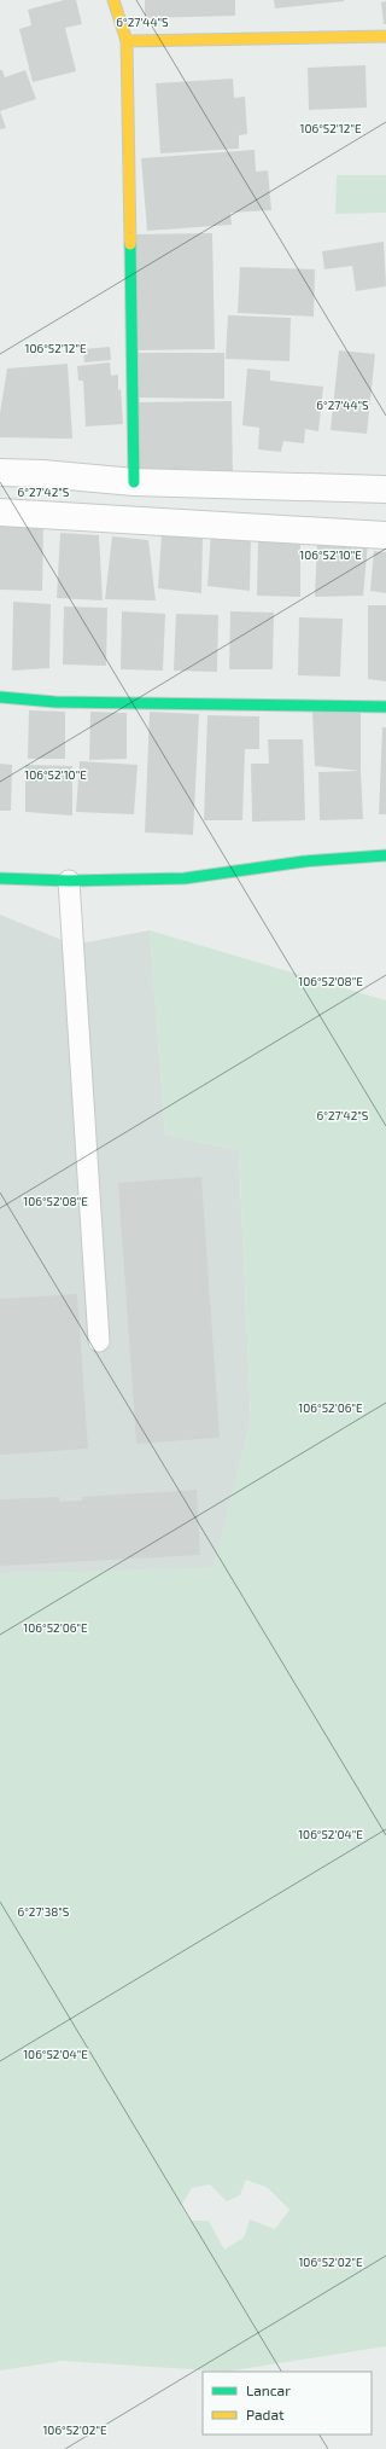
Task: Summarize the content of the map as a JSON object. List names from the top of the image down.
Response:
{
  "legend": ["Lancar", "Padat"],
  "coordinates": [
    "6°27'44\"S",
    "106°52'12\"E",
    "6°27'42\"S",
    "106°52'10\"E",
    "106°52'08\"E",
    "106°52'06\"E",
    "106°52'04\"E",
    "6°27'38\"S",
    "106°52'02\"E"
  ]
}
